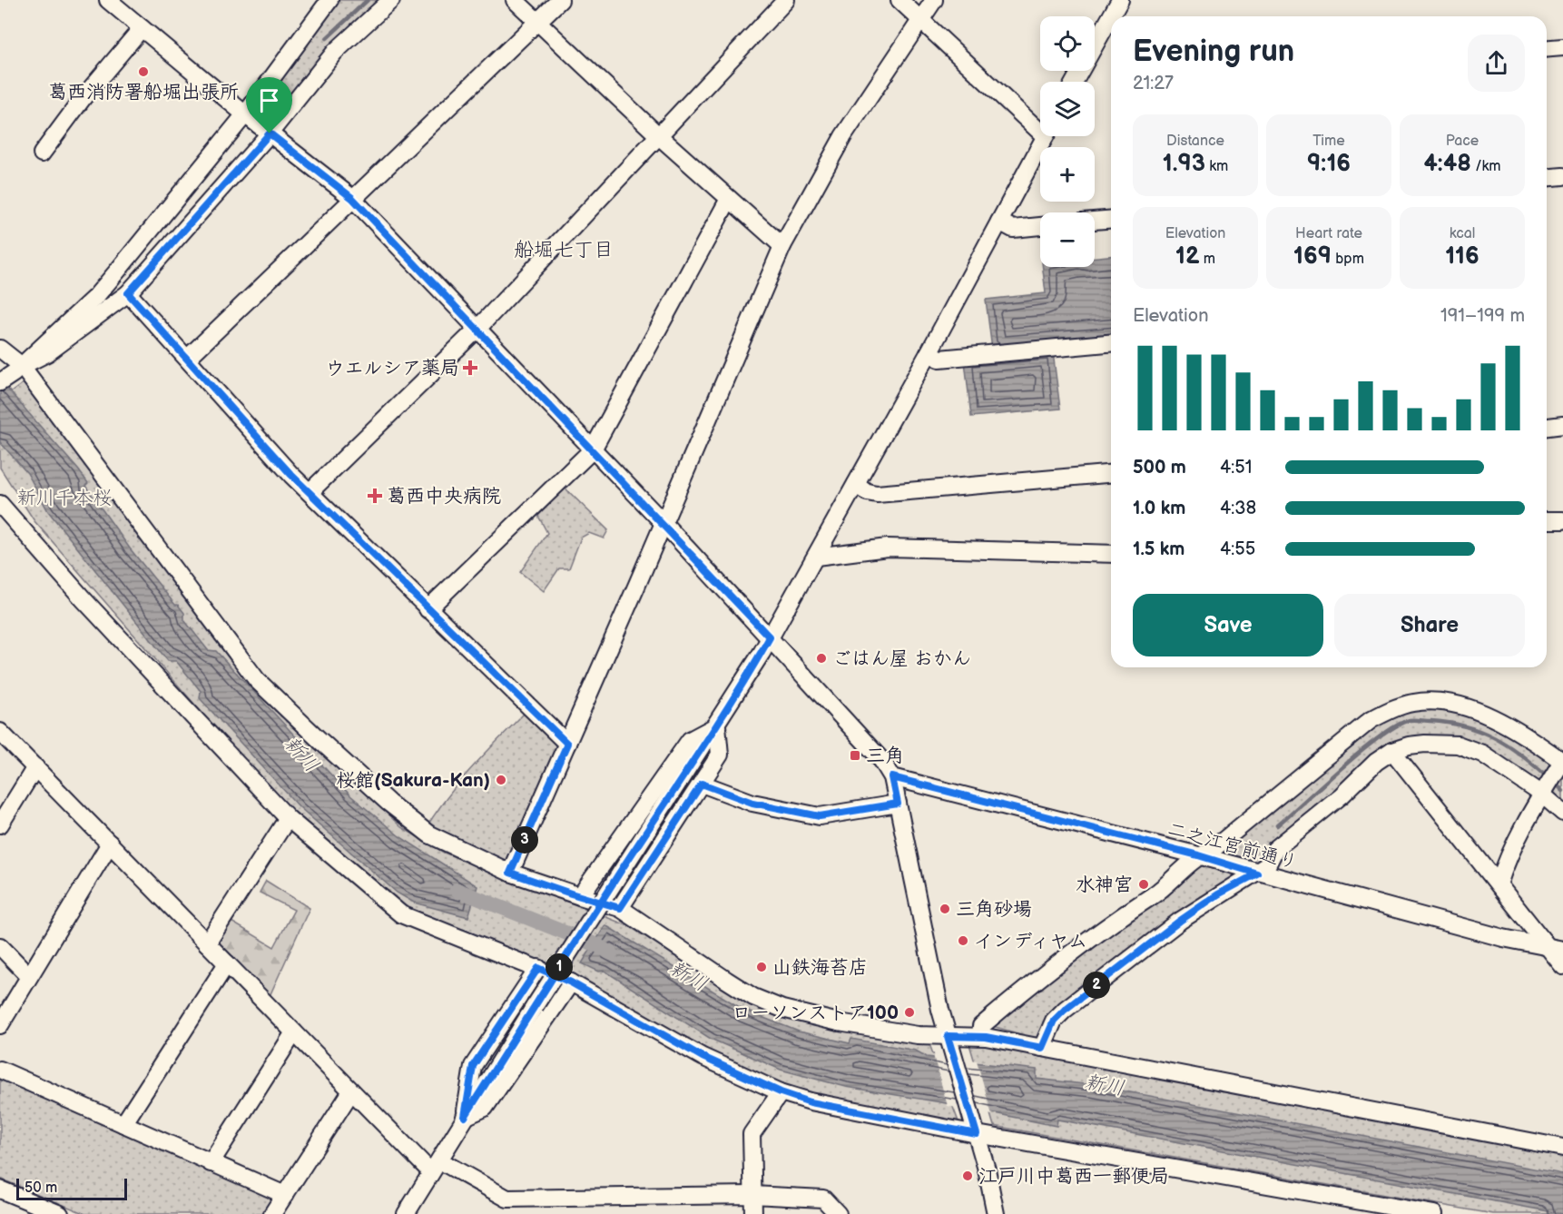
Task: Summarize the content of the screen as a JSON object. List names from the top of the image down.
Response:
{
  "streets": {
    "street": ["二之江宮前通り"]
  },
  "districts": ["船堀七丁目"],
  "water": ["新川"],
  "parks": ["新川千本桜"],
  "places": {
    "other": [
      "葛西消防署船堀出張所",
      "ごはん屋 おかん",
      "桜館(Sakura-Kan)",
      "水神宮",
      "三角砂場",
      "インディヤム",
      "山鉄海苔店",
      "ローソンストア100",
      "江戸川中葛西一郵便局"
    ],
    "health": ["ウエルシア薬局", "葛西中央病院"],
    "transit": ["三角"]
  },
  "scale_bar": "50 m",
  "page": {
    "map_buttons": ["+", "−"],
    "heading": ["Evening run", "21:27"],
    "stats": [
      ["Distance", "1.93 km"],
      ["Time", "9:16"],
      ["Pace", "4:48 /km"],
      ["Elevation", "12 m"],
      ["Heart rate", "169 bpm"],
      ["kcal", "116"]
    ],
    "chart": ["Elevation", "191–199 m"],
    "list": [
      {
        "name": "500 m",
        "note": "4:51"
      },
      {
        "name": "1.0 km",
        "note": "4:38"
      },
      {
        "name": "1.5 km",
        "note": "4:55"
      }
    ],
    "buttons": ["Save", "Share"],
    "pins": ["3", "1", "2"],
    "scale": "50 m"
  }
}
